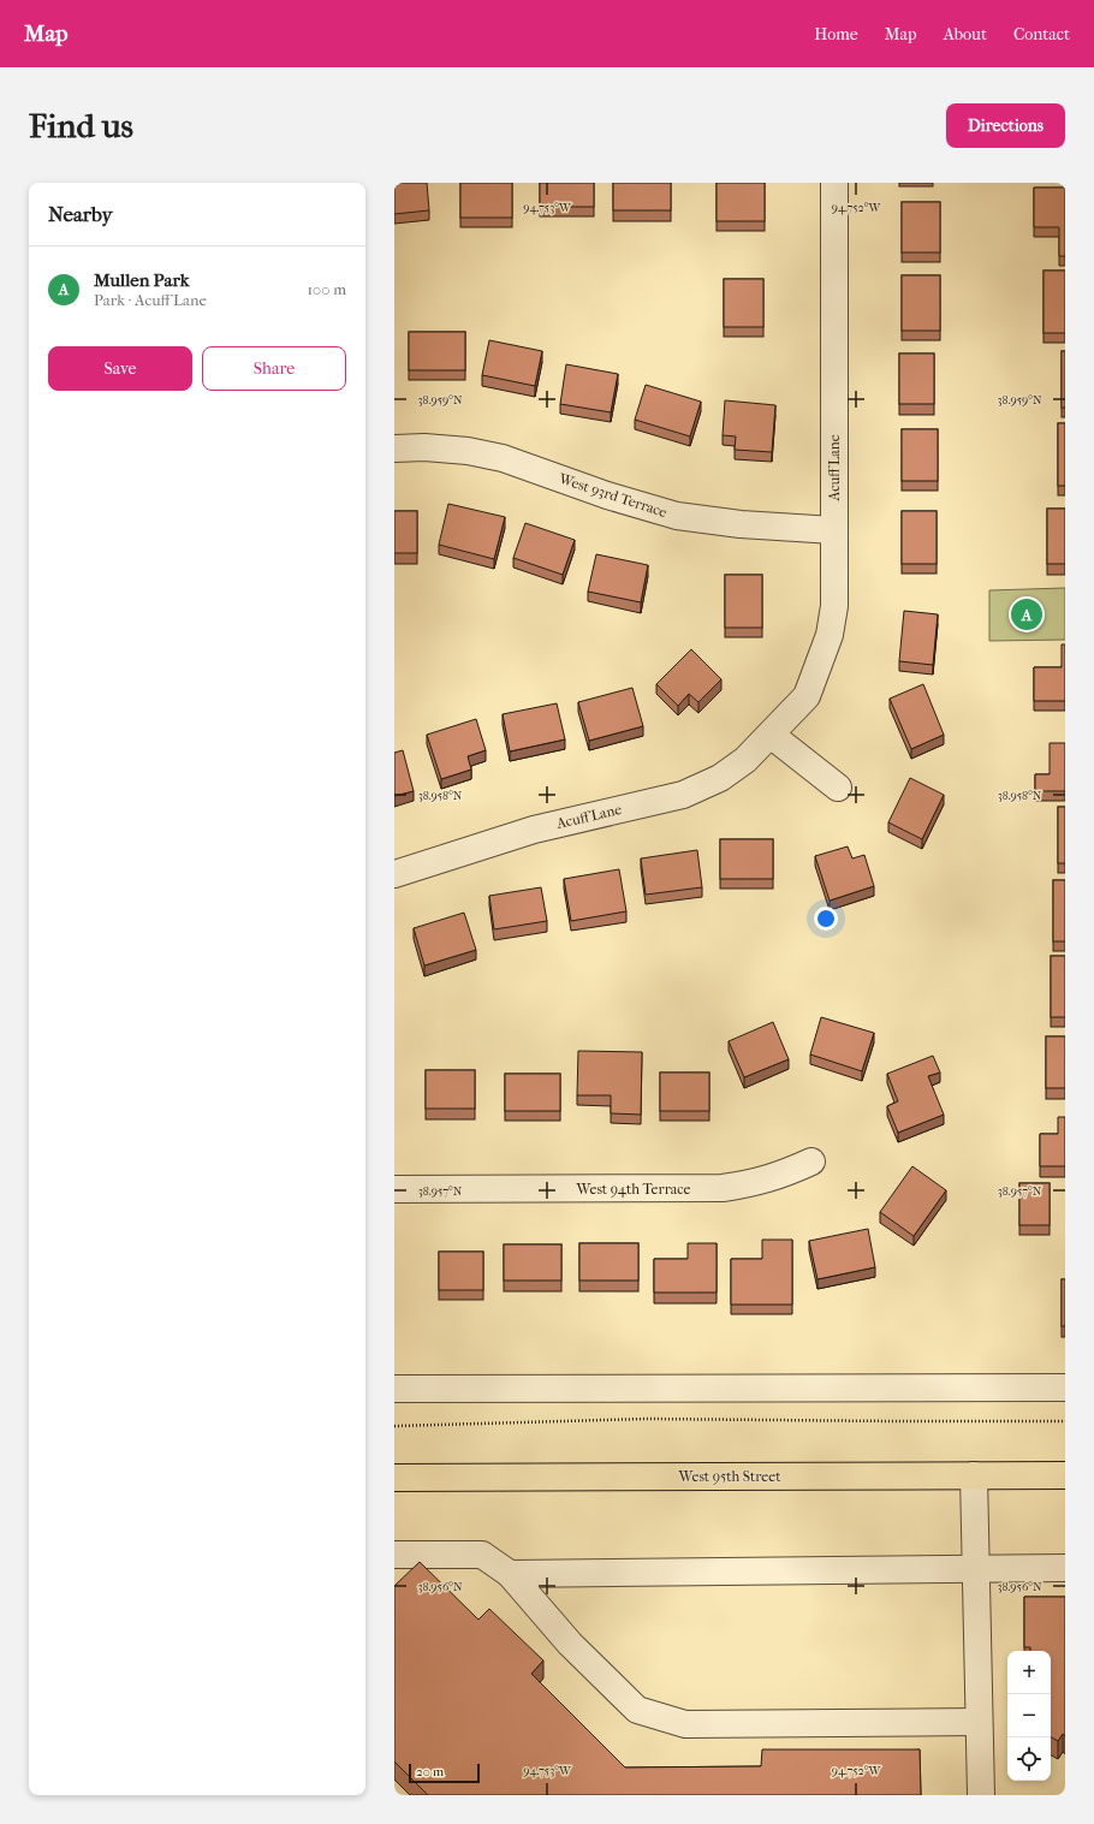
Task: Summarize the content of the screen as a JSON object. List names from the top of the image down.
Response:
{
  "streets": {
    "main road": ["West 95th Street"],
    "street": ["Acuff Lane", "West 93rd Terrace", "West 94th Terrace"]
  },
  "crossings": [
    ["Acuff Lane", "West 93rd Terrace"]
  ],
  "scale_bar": "20 m",
  "page": {
    "header": "Map",
    "nav": [
      "Home",
      "Map",
      "About",
      "Contact"
    ],
    "buttons": [
      "Directions",
      ["Save", "Share"]
    ],
    "title": "Find us",
    "heading": "Nearby",
    "list": [
      {
        "mark": "A",
        "name": "Mullen Park",
        "note": "Park · Acuff Lane",
        "value": "100 m"
      }
    ],
    "pins": "A",
    "map_buttons": ["+", "−"],
    "scale": "20 m"
  },
  "coordinates": [
    "94.753°W",
    "94.752°W",
    "38.959°N",
    "38.958°N",
    "38.957°N",
    "38.956°N"
  ]
}
